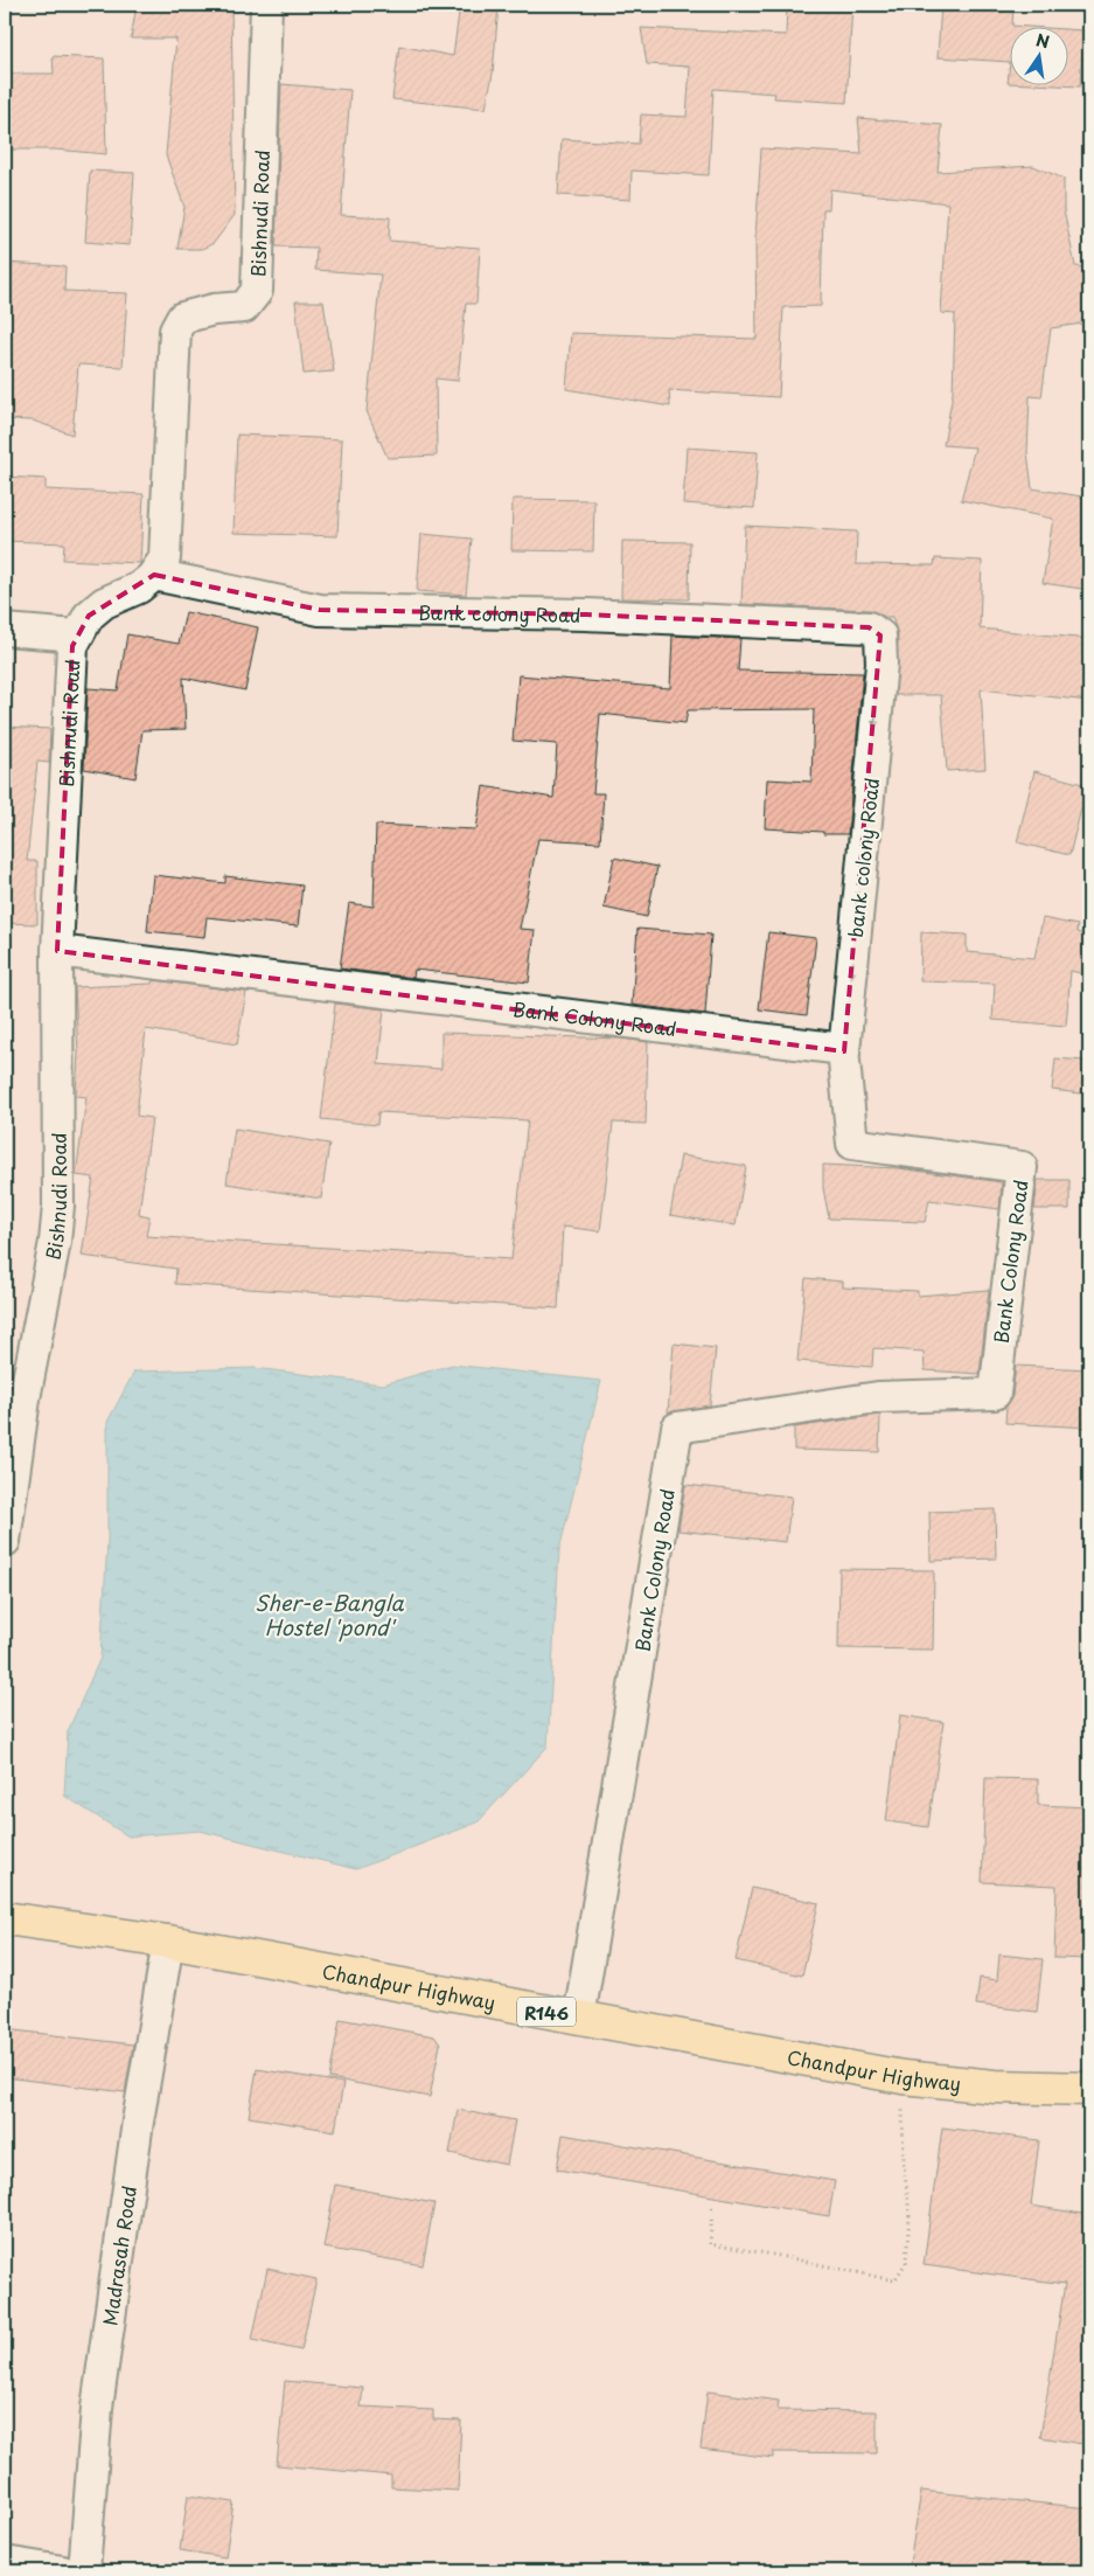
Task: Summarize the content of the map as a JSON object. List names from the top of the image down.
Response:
{
  "streets": {
    "main road": ["Chandpur Highway", "R146"],
    "street": [
      "Bishnudi Road",
      "Bank colony Road",
      "bank colony Road",
      "Bank Colony Road",
      "Madrasah Road"
    ]
  },
  "crossings": [
    ["Bishnudi Road", "Bank colony Road"],
    ["Bishnudi Road", "Bank Colony Road"],
    ["Bank colony Road", "bank colony Road"],
    ["bank colony Road", "Bank Colony Road"],
    ["Bank Colony Road", "Chandpur Highway"],
    ["Chandpur Highway", "Madrasah Road"]
  ],
  "one_way": ["bank colony Road"],
  "water": ["Sher-e-Bangla Hostel 'pond'"],
  "north": "top"
}
